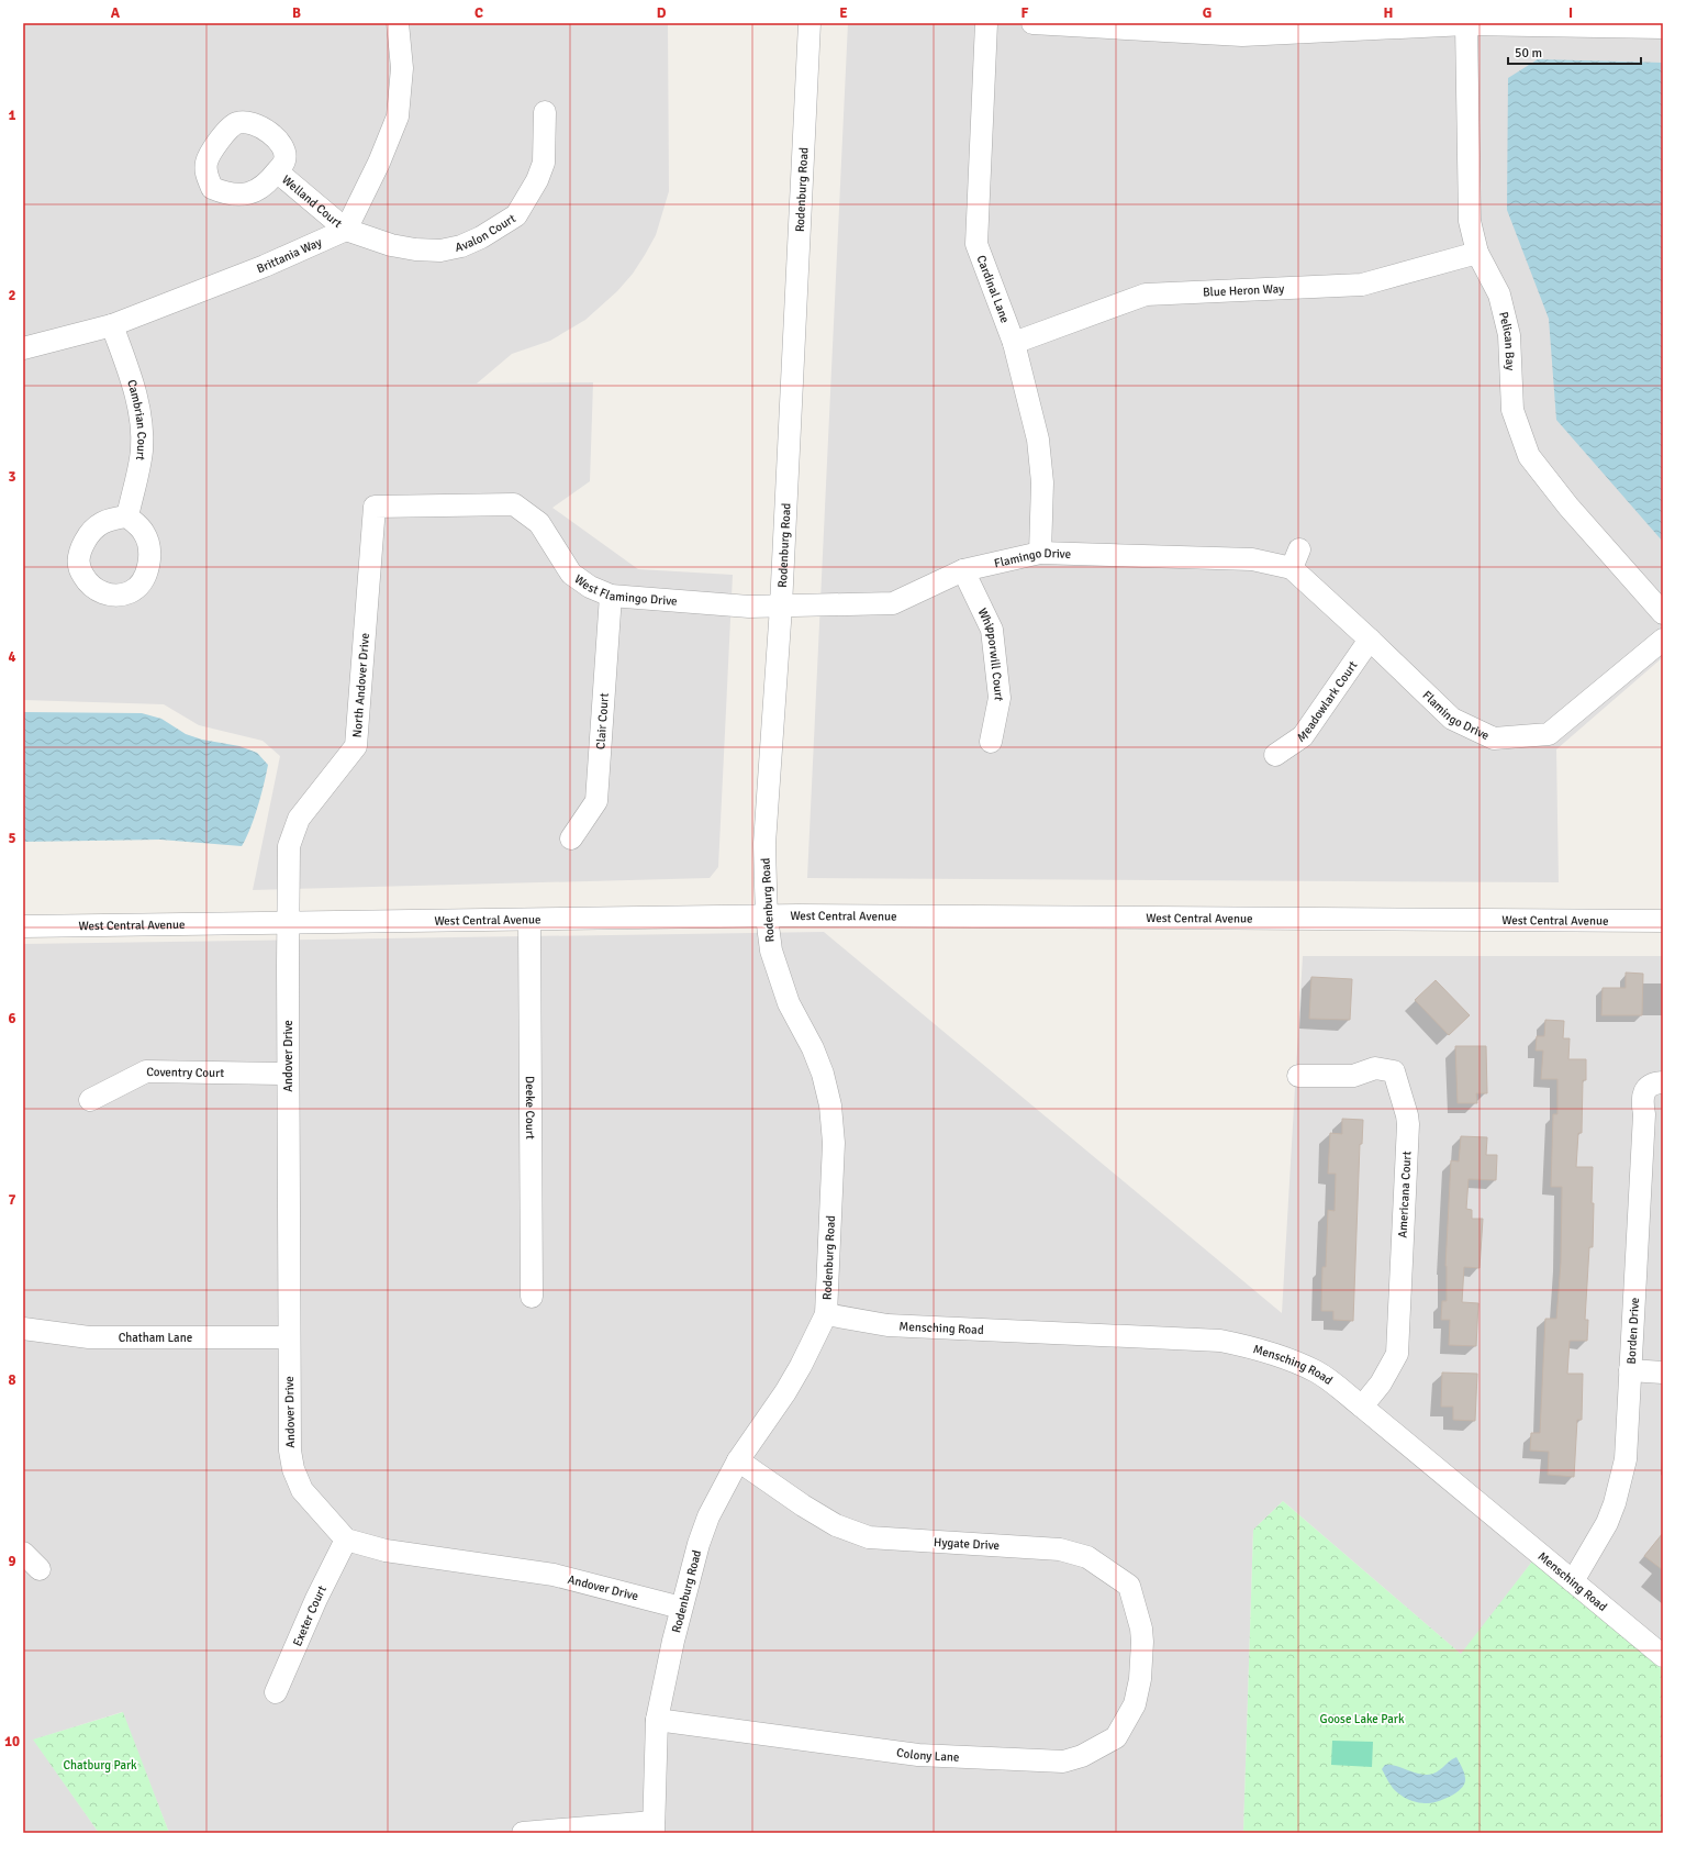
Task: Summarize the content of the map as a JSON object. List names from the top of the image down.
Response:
{
  "streets": {
    "street": [
      "Rodenburg Road",
      "Welland Court",
      "Avalon Court",
      "Brittania Way",
      "Cardinal Lane",
      "Blue Heron Way",
      "Pelican Bay",
      "Cambrian Court",
      "Flamingo Drive",
      "West Flamingo Drive",
      "Whipporwill Court",
      "North Andover Drive",
      "Meadowlark Court",
      "Clair Court",
      "West Central Avenue",
      "Andover Drive",
      "Coventry Court",
      "Deeke Court",
      "Americana Court",
      "Mensching Road",
      "Borden Drive",
      "Chatham Lane",
      "Hygate Drive",
      "Exeter Court",
      "Colony Lane"
    ]
  },
  "crossings": [
    ["Rodenburg Road", "Flamingo Drive"],
    ["Rodenburg Road", "West Flamingo Drive"],
    ["Rodenburg Road", "West Central Avenue"],
    ["Rodenburg Road", "Andover Drive"],
    ["Rodenburg Road", "Mensching Road"],
    ["Rodenburg Road", "Hygate Drive"],
    ["Rodenburg Road", "Colony Lane"],
    ["Welland Court", "Avalon Court"],
    ["Welland Court", "Brittania Way"],
    ["Avalon Court", "Brittania Way"],
    ["Brittania Way", "Cambrian Court"],
    ["Cardinal Lane", "Blue Heron Way"],
    ["Cardinal Lane", "Flamingo Drive"],
    ["Blue Heron Way", "Pelican Bay"],
    ["Flamingo Drive", "West Flamingo Drive"],
    ["Flamingo Drive", "Whipporwill Court"],
    ["Flamingo Drive", "Meadowlark Court"],
    ["West Flamingo Drive", "North Andover Drive"],
    ["West Flamingo Drive", "Clair Court"],
    ["North Andover Drive", "West Central Avenue"],
    ["North Andover Drive", "Andover Drive"],
    ["West Central Avenue", "Andover Drive"],
    ["West Central Avenue", "Deeke Court"],
    ["Andover Drive", "Coventry Court"],
    ["Andover Drive", "Chatham Lane"],
    ["Andover Drive", "Exeter Court"],
    ["Americana Court", "Mensching Road"],
    ["Mensching Road", "Borden Drive"],
    ["Hygate Drive", "Colony Lane"]
  ],
  "parks": ["Goose Lake Park", "Chatburg Park"],
  "scale_bar": "50 m",
  "grid": {
    "columns": [
      "A",
      "B",
      "C",
      "D",
      "E",
      "F",
      "G",
      "H",
      "I"
    ],
    "rows": [
      "1",
      "2",
      "3",
      "4",
      "5",
      "6",
      "7",
      "8",
      "9",
      "10"
    ]
  }
}
